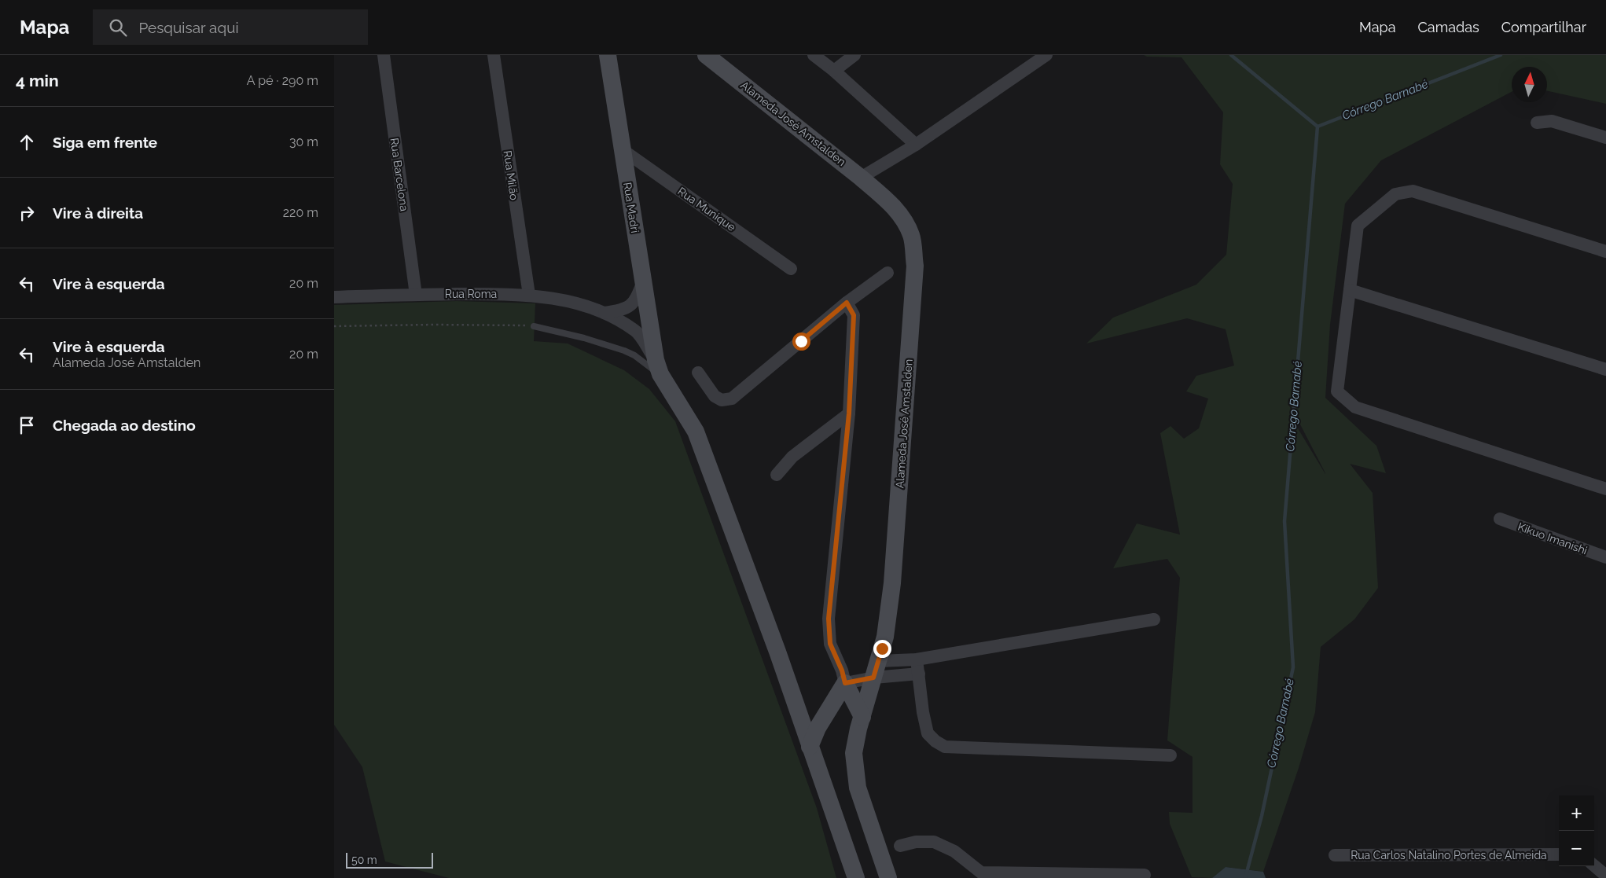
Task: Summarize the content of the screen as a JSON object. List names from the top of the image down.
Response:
{
  "streets": {
    "street": [
      "Alameda José Amstalden",
      "Rua Barcelona",
      "Rua Milão",
      "Rua Madri",
      "Rua Munique",
      "Rua Roma",
      "Kikuo Imanishi",
      "Rua Carlos Natalino Portes de Almeida"
    ]
  },
  "crossings": [
    ["Rua Barcelona", "Rua Roma"],
    ["Rua Milão", "Rua Roma"],
    ["Rua Madri", "Rua Munique"],
    ["Rua Madri", "Rua Roma"]
  ],
  "water": ["Córrego Barnabé"],
  "scale_bar": "50 m",
  "north": "top",
  "page": {
    "header": "Mapa",
    "search": "Pesquisar aqui",
    "nav": ["Mapa", "Camadas", "Compartilhar"],
    "heading": ["4 min", "A pé · 290 m"],
    "list": [
      ["Siga em frente", "30 m"],
      ["Vire à direita", "220 m"],
      ["Vire à esquerda", "20 m"],
      ["Vire à esquerda", "Alameda José Amstalden", "20 m"],
      "Chegada ao destino"
    ],
    "map_buttons": ["+", "−"],
    "scale": "50 m"
  }
}
